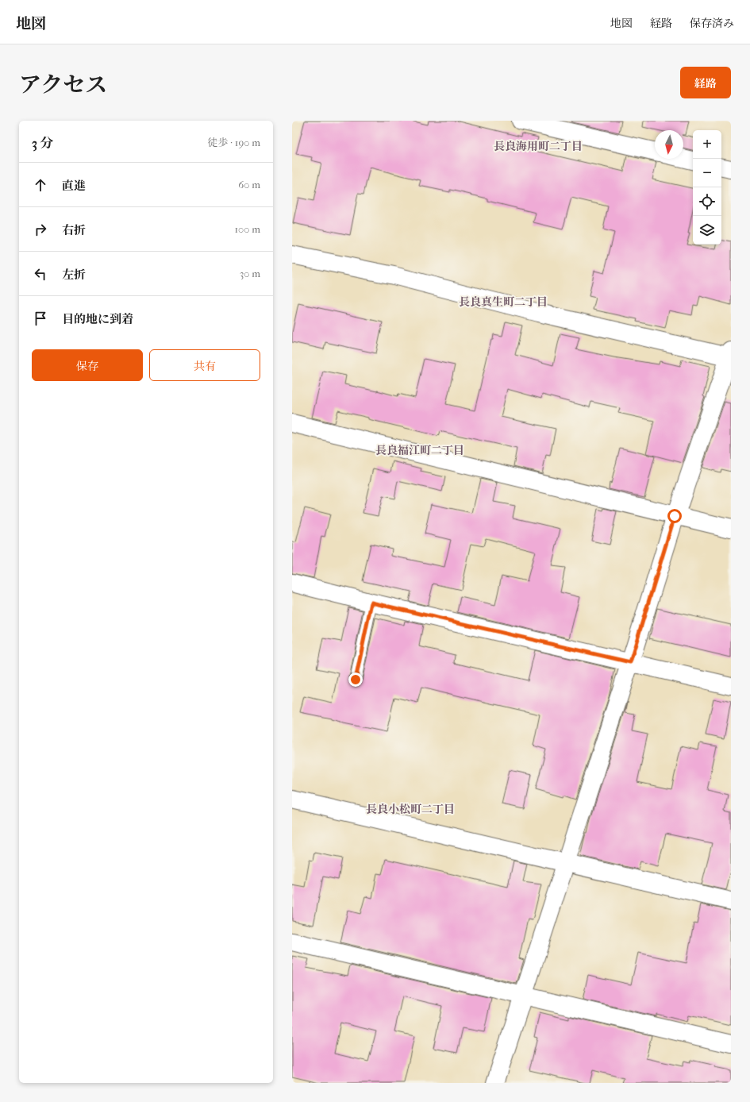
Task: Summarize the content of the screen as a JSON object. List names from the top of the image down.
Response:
{
  "districts": [
    "長良海用町二丁目",
    "長良真生町二丁目",
    "長良福江町二丁目",
    "長良小松町二丁目"
  ],
  "north": "bottom",
  "page": {
    "header": "地図",
    "nav": ["地図", "経路", "保存済み"],
    "title": "アクセス",
    "buttons": [
      "経路",
      ["保存", "共有"]
    ],
    "heading": ["3 分", "徒歩 · 190 m"],
    "map_buttons": ["+", "−"],
    "list": [
      ["直進", "60 m"],
      ["右折", "100 m"],
      ["左折", "30 m"],
      "目的地に到着"
    ]
  }
}
